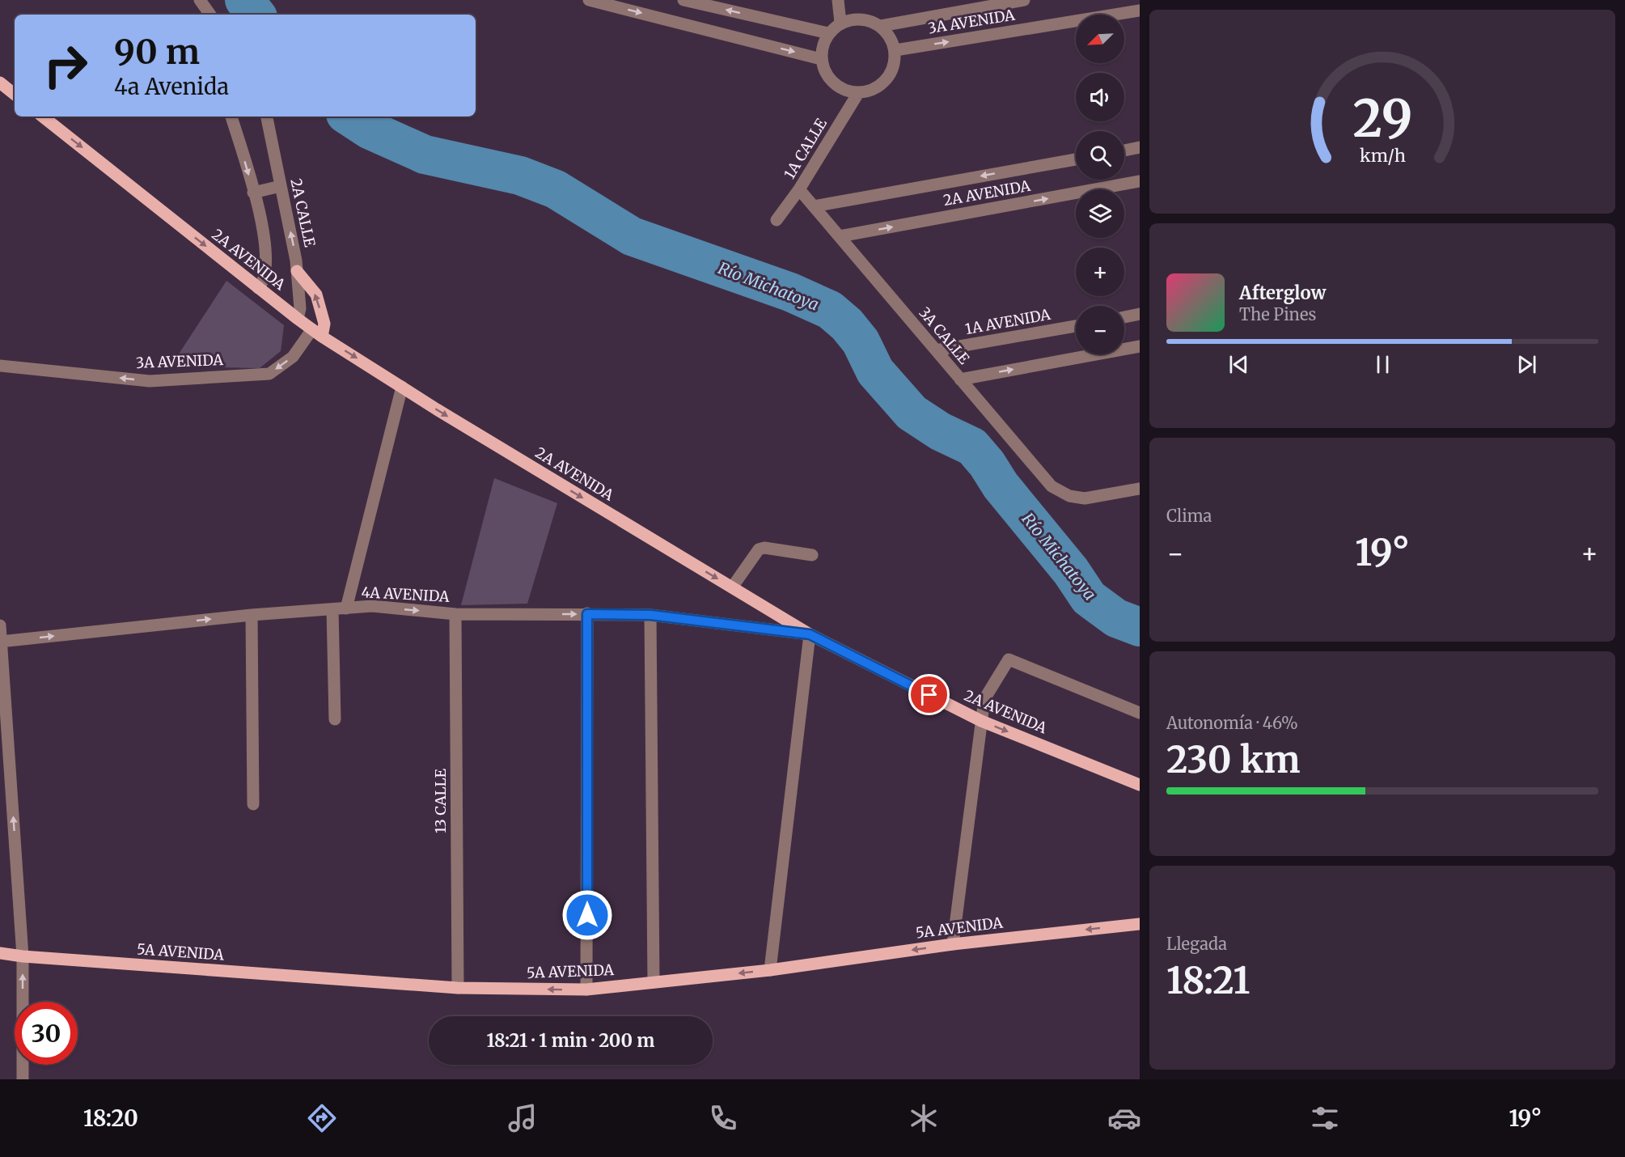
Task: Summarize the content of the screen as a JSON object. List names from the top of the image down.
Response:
{
  "streets": {
    "main road": ["2A AVENIDA", "5A AVENIDA"],
    "street": [
      "3A AVENIDA",
      "1A CALLE",
      "2A CALLE",
      "1A AVENIDA",
      "3A CALLE",
      "4A AVENIDA",
      "13 CALLE"
    ]
  },
  "crossings": [
    ["3A AVENIDA", "1A CALLE"],
    ["3A AVENIDA", "2A AVENIDA"],
    ["1A CALLE", "3A CALLE"],
    ["2A AVENIDA", "2A CALLE"],
    ["2A AVENIDA", "3A CALLE"],
    ["2A AVENIDA", "4A AVENIDA"],
    ["1A AVENIDA", "3A CALLE"],
    ["4A AVENIDA", "13 CALLE"],
    ["13 CALLE", "5A AVENIDA"]
  ],
  "one_way": ["4A AVENIDA", "5A AVENIDA"],
  "water": ["Río Michatoya"],
  "north": "bottom left",
  "page": {
    "map_buttons": ["+", "−"],
    "turn": ["90 m", "4a Avenida"],
    "song": ["Afterglow", "The Pines"],
    "tile": [
      "Clima",
      ["Autonomía · 46%", "230 km"],
      ["Llegada", "18:21"]
    ],
    "heat": ["−", "19°", "+"],
    "limit": "30",
    "trip": "18:21 · 1 min · 200 m",
    "tabs": ["18:20", "19°"],
    "gauge": ["29", "km/h"]
  }
}
